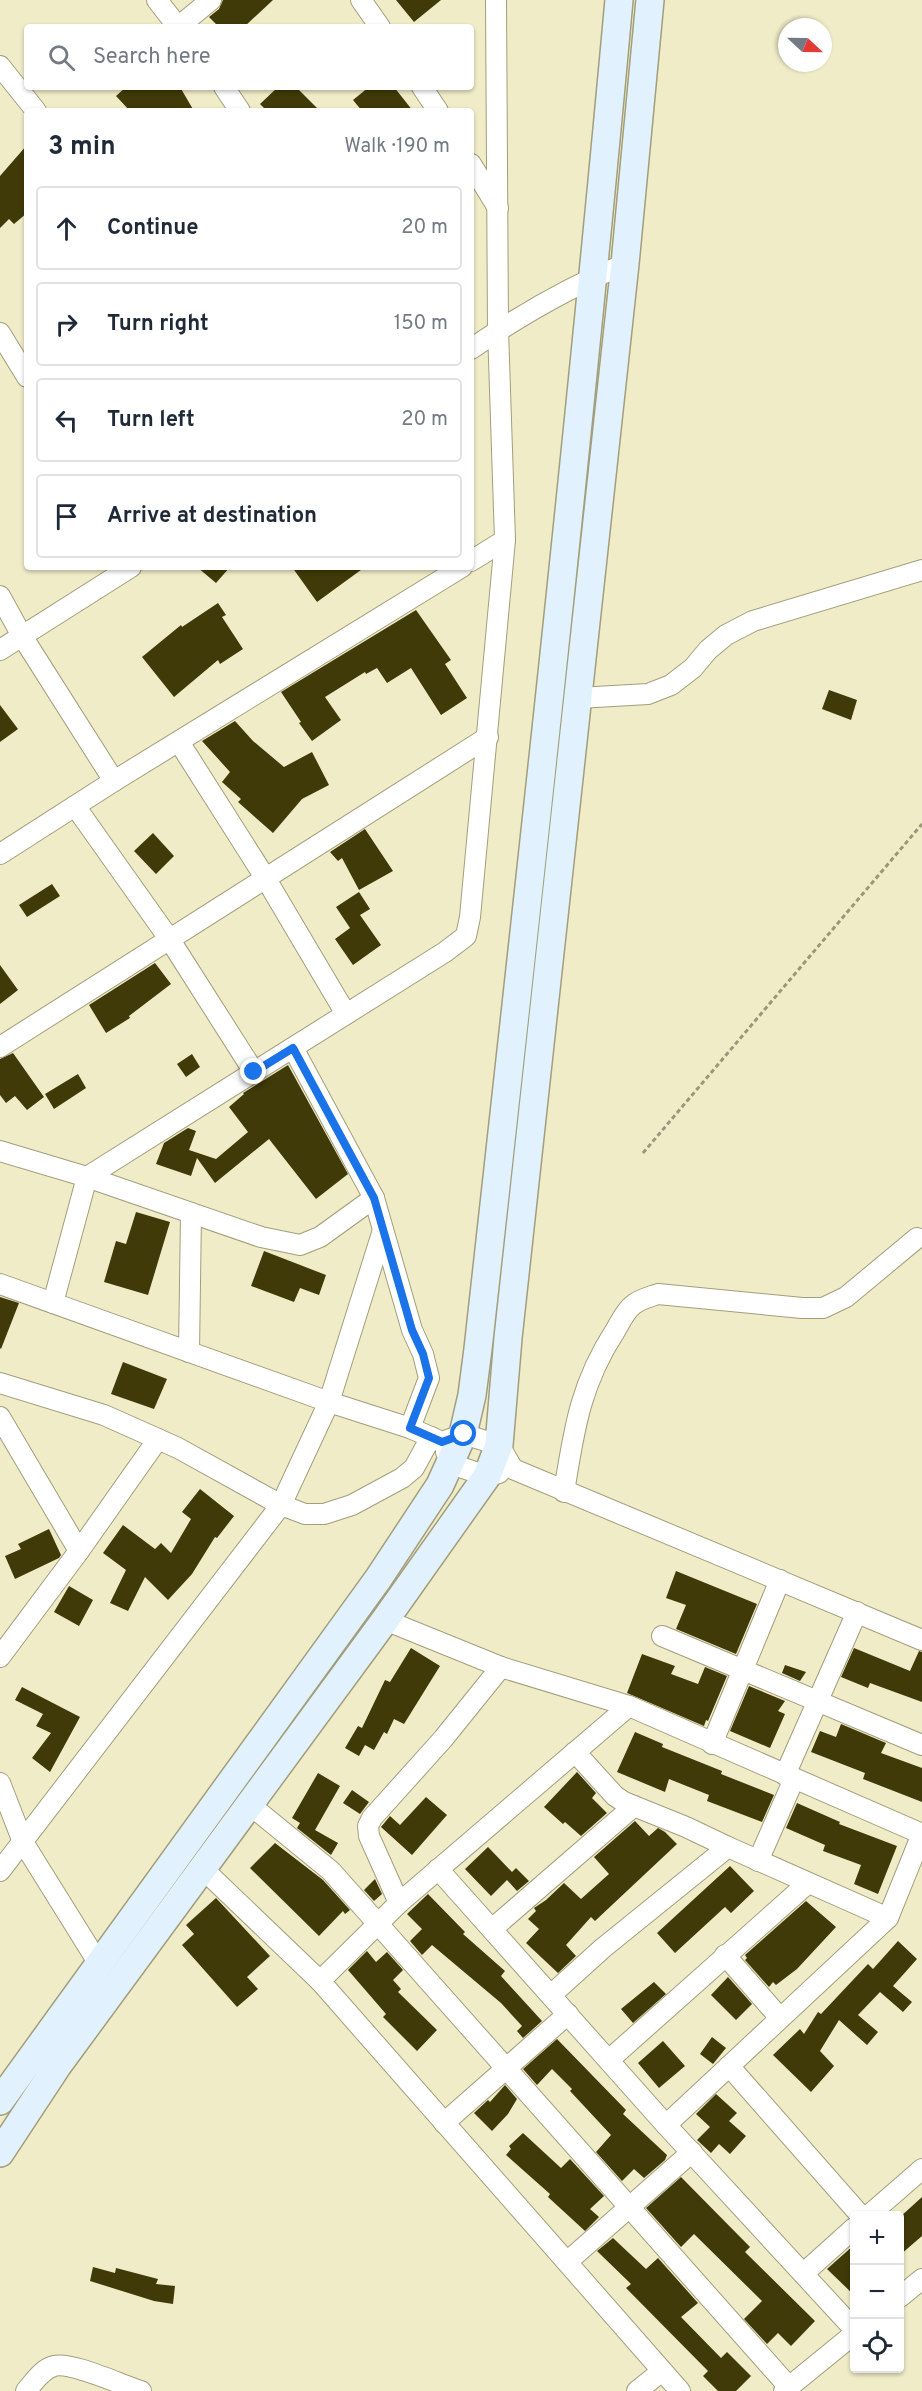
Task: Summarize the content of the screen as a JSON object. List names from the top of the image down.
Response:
{
  "north": "right",
  "page": {
    "search": "Search here",
    "heading": ["3 min", "Walk · 190 m"],
    "list": [
      ["Continue", "20 m"],
      ["Turn right", "150 m"],
      ["Turn left", "20 m"],
      "Arrive at destination"
    ],
    "map_buttons": ["+", "−"]
  }
}
